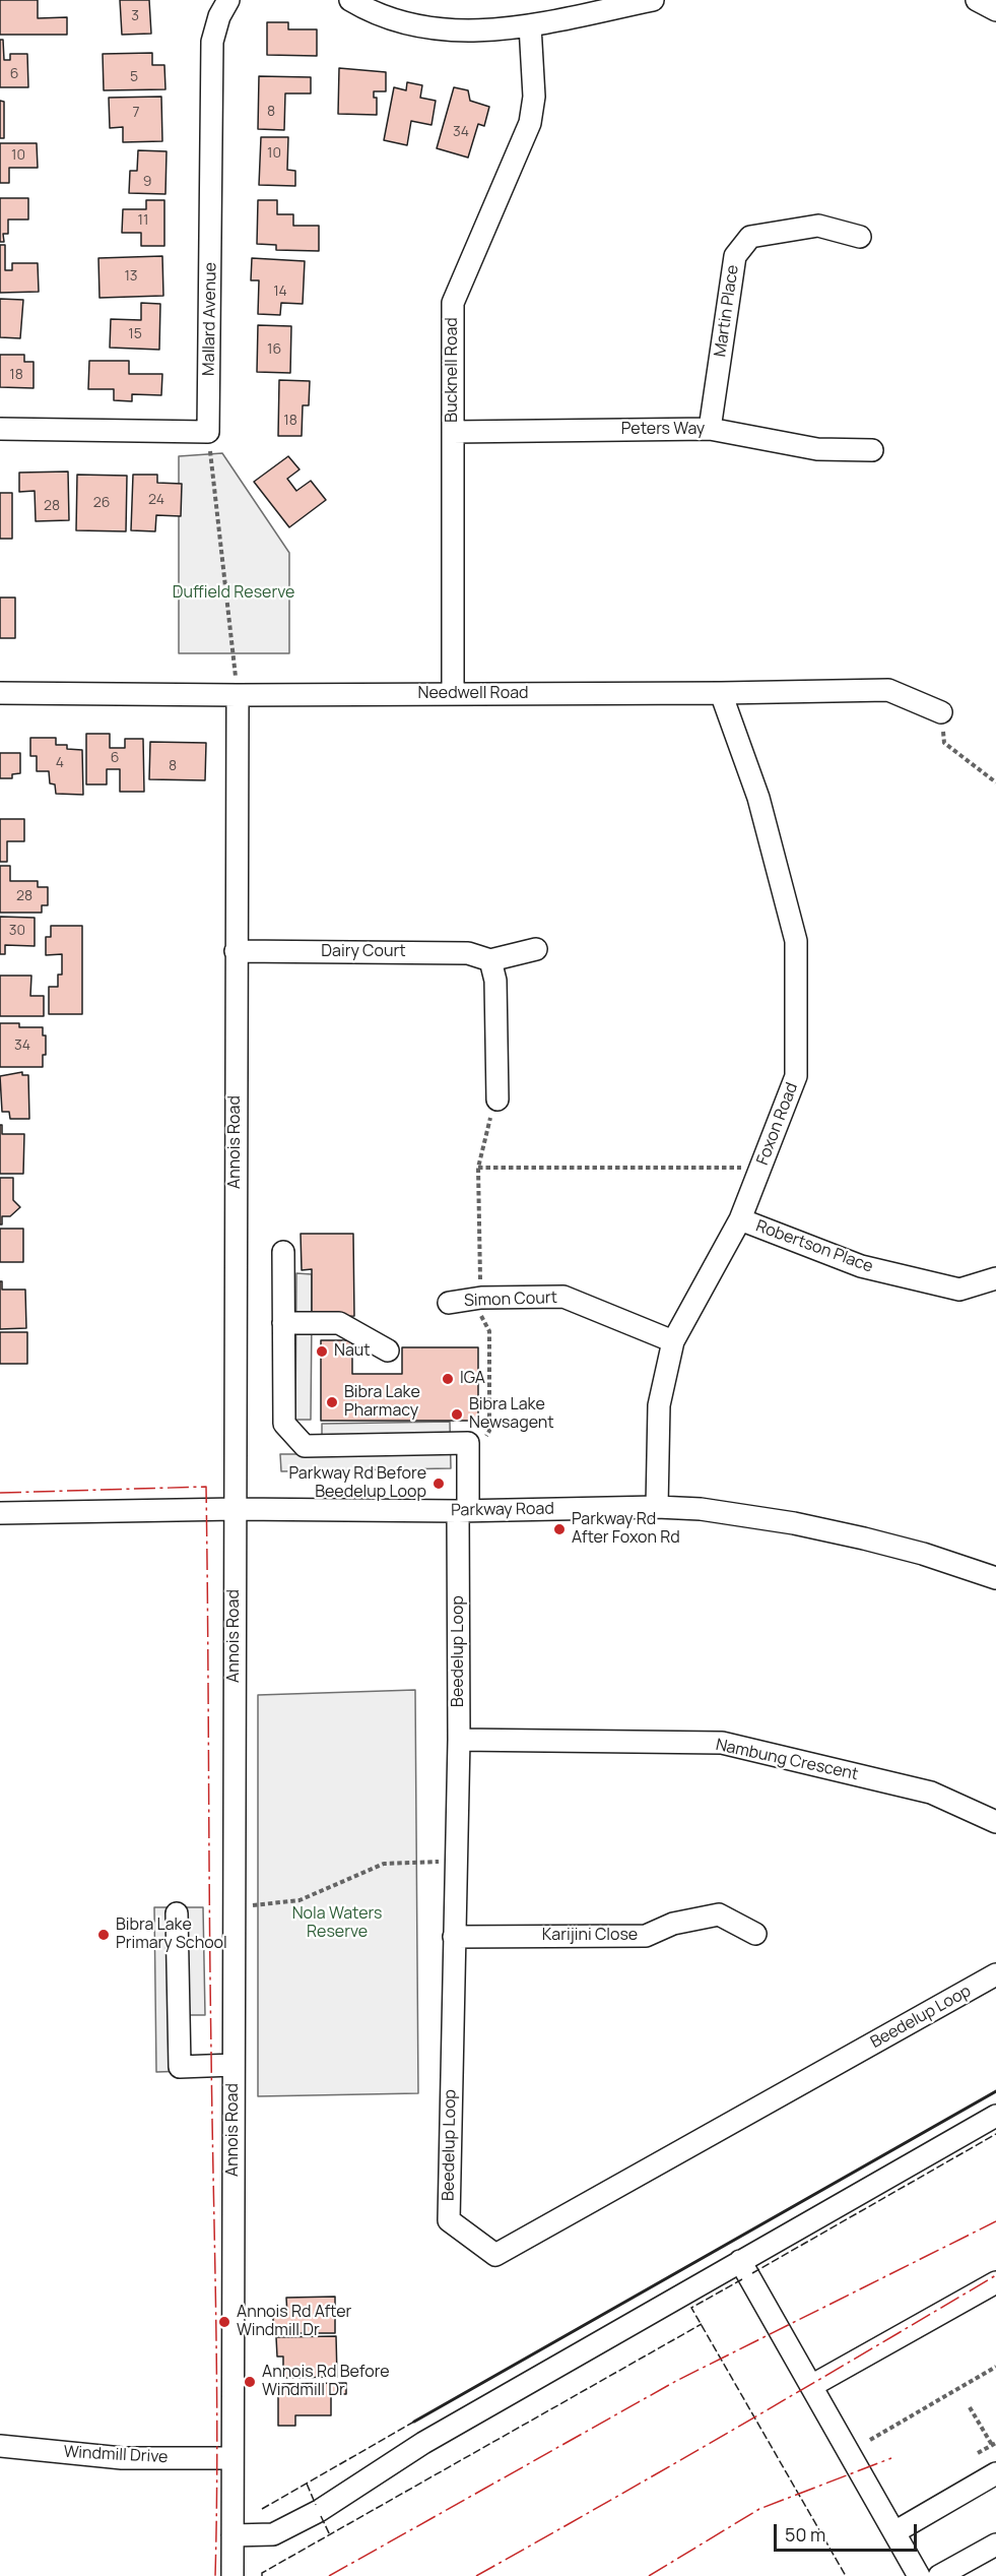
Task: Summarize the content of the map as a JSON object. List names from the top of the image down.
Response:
{
  "streets": {
    "street": [
      "Martin Place",
      "Mallard Avenue",
      "Bucknell Road",
      "Peters Way",
      "Needwell Road",
      "Dairy Court",
      "Foxon Road",
      "Annois Road",
      "Robertson Place",
      "Simon Court",
      "Parkway Road",
      "Beedelup Loop",
      "Nambung Crescent",
      "Karijini Close",
      "Windmill Drive"
    ]
  },
  "crossings": [
    ["Martin Place", "Peters Way"],
    ["Bucknell Road", "Peters Way"],
    ["Bucknell Road", "Needwell Road"],
    ["Needwell Road", "Foxon Road"],
    ["Needwell Road", "Annois Road"],
    ["Dairy Court", "Annois Road"],
    ["Foxon Road", "Robertson Place"],
    ["Foxon Road", "Simon Court"],
    ["Foxon Road", "Parkway Road"],
    ["Annois Road", "Parkway Road"],
    ["Annois Road", "Windmill Drive"],
    ["Parkway Road", "Beedelup Loop"],
    ["Beedelup Loop", "Nambung Crescent"],
    ["Beedelup Loop", "Karijini Close"]
  ],
  "parks": ["Duffield Reserve", "Nola Waters Reserve"],
  "places": [
    "Naut",
    "IGA",
    "Bibra Lake Pharmacy",
    "Bibra Lake Newsagent",
    "Parkway Rd Before Beedelup Loop",
    "Parkway Rd After Foxon Rd",
    "Bibra Lake Primary School",
    "Annois Rd After Windmill Dr",
    "Annois Rd Before Windmill Dr"
  ],
  "house_numbers": [
    "3",
    "6",
    "5",
    "8",
    "7",
    "34",
    "10",
    "10",
    "9",
    "11",
    "13",
    "14",
    "15",
    "16",
    "18",
    "18",
    "24",
    "26",
    "28",
    "6",
    "4",
    "8",
    "28",
    "30",
    "34"
  ],
  "scale_bar": "50 m"
}
